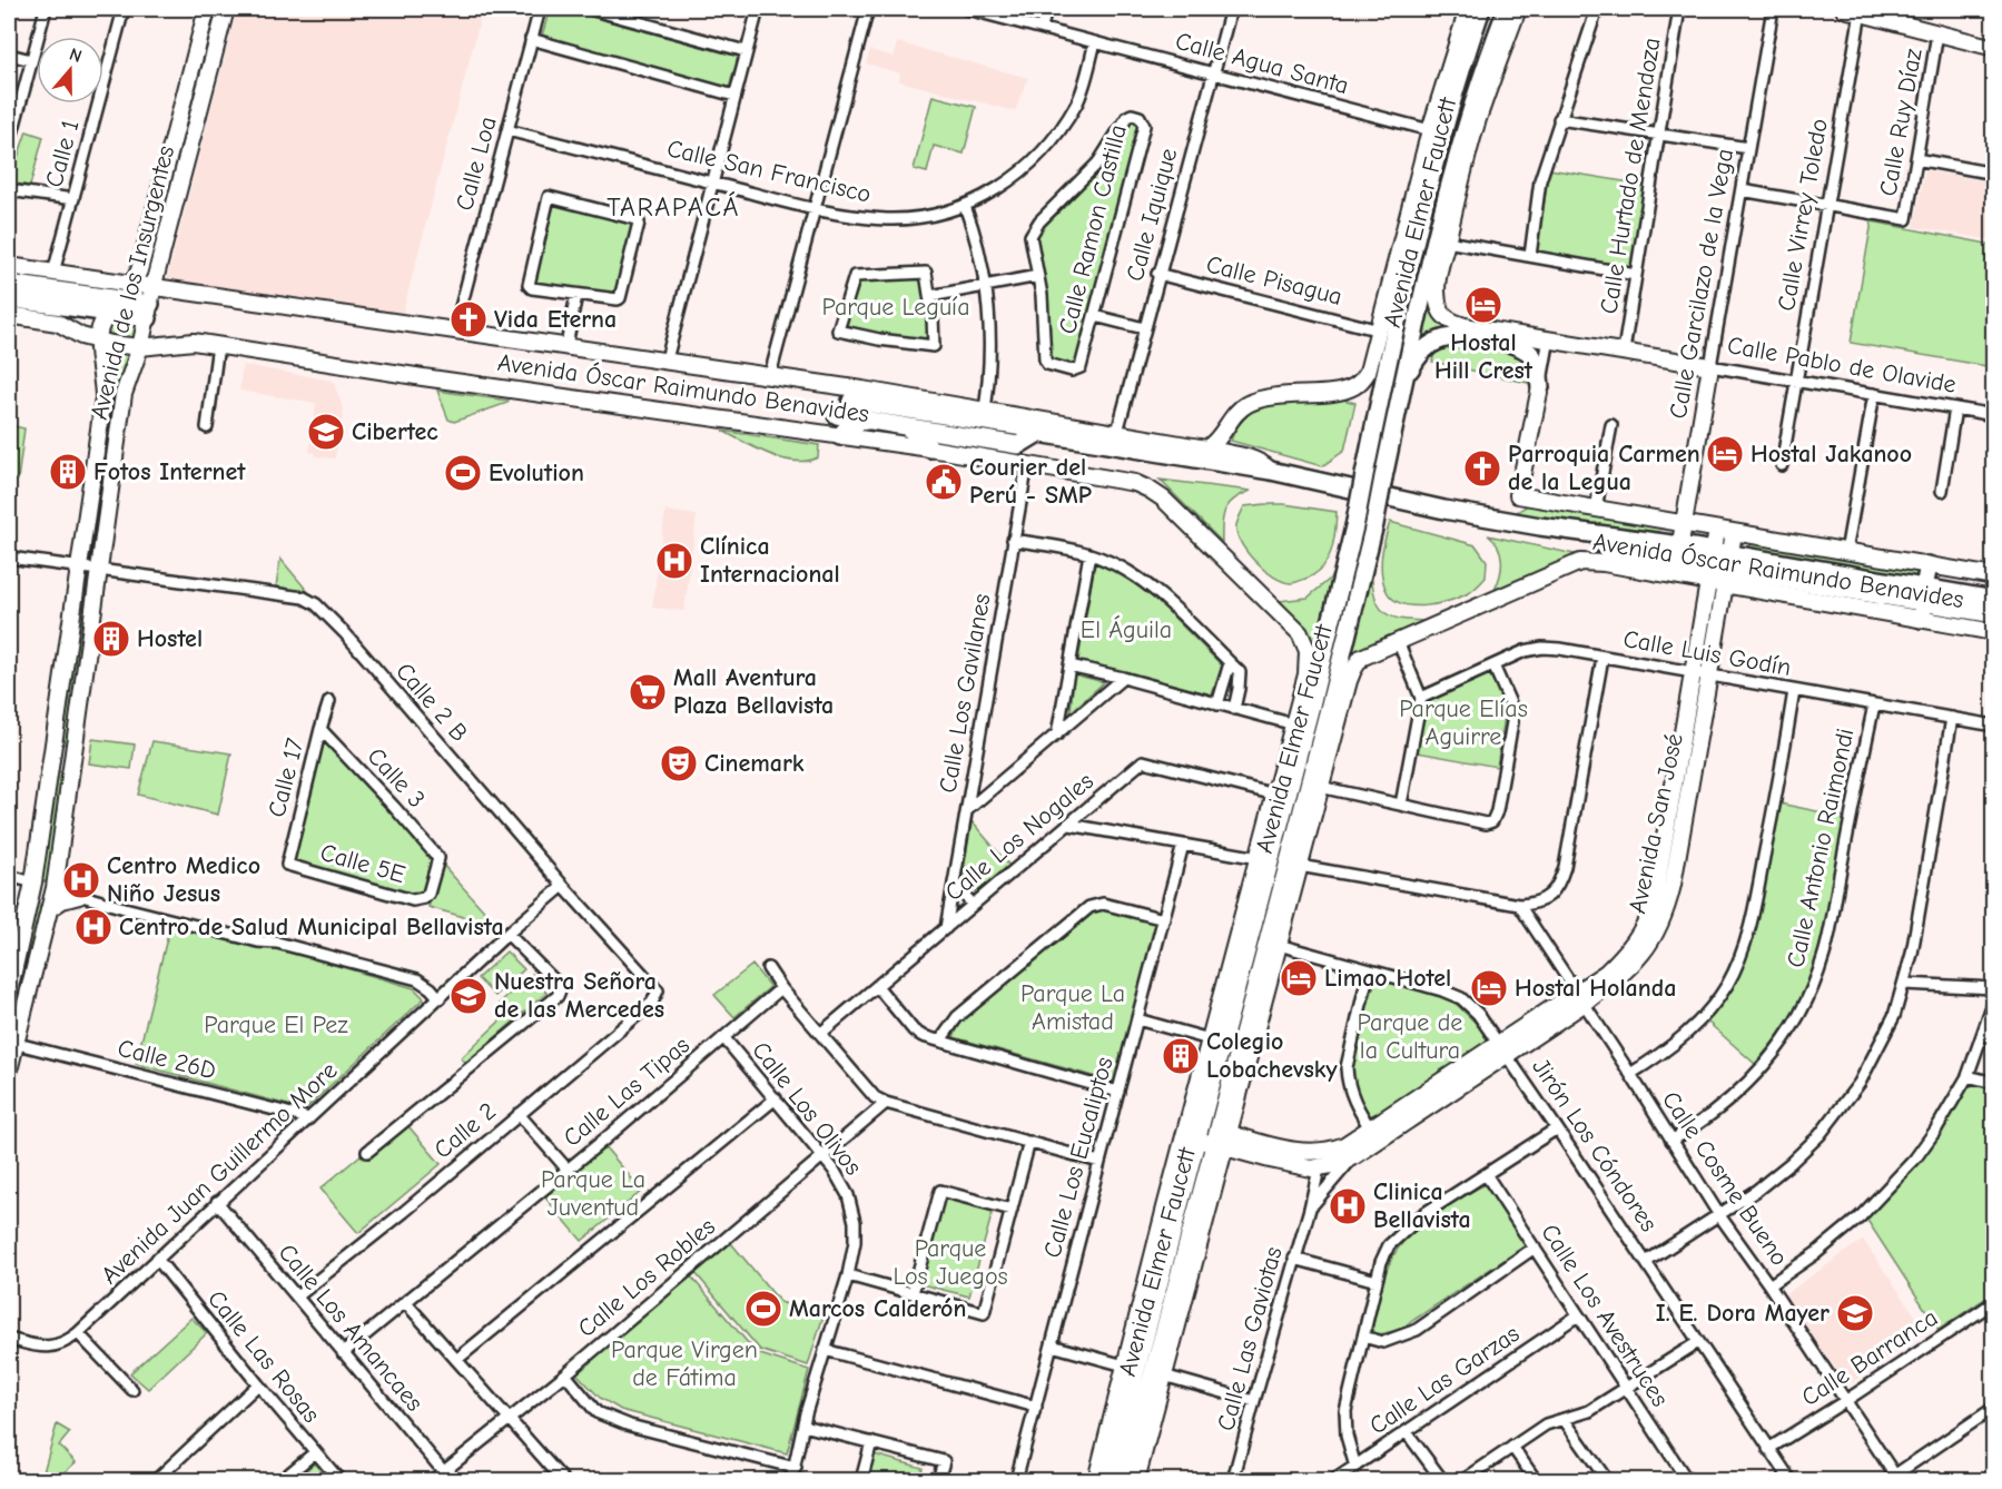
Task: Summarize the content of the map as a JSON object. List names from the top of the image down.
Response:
{
  "streets": {
    "main road": [
      "Avenida Elmer Faucett",
      "Avenida de los Insurgentes",
      "Calle Garcilazo de la Vega",
      "Calle Pablo de Olavide",
      "Avenida Óscar Raimundo Benavides",
      "Avenida San José"
    ],
    "street": [
      "Calle Agua Santa",
      "Calle Ruy Díaz",
      "Calle 1",
      "Calle Loa",
      "Calle San Francisco",
      "Calle Hurtado de Mendoza",
      "Calle Iquique",
      "Calle Virrey Toledo",
      "Calle Ramon Castilla",
      "Calle Pisagua",
      "Calle Luis Godín",
      "Calle Los Gavilanes",
      "Calle 2 B",
      "Calle 17",
      "Calle 3",
      "Calle Los Nogales",
      "Calle Antonio Raimondi",
      "Calle 5E",
      "Calle 26D",
      "Calle Las Tipas",
      "Calle Los Olivos",
      "Calle 2",
      "Jirón Los Cóndores",
      "Calle Los Eucaliptos",
      "Avenida Juan Guillermo More",
      "Calle Cosme Bueno",
      "Calle Los Robles",
      "Calle Los Avestruces",
      "Calle Los Amancaes",
      "Calle Las Gaviotas",
      "Calle Las Rosas",
      "Calle Barranca",
      "Calle Las Garzas"
    ]
  },
  "crossings": [
    ["Calle Agua Santa", "Calle San Francisco"],
    ["Calle Agua Santa", "Avenida Elmer Faucett"],
    ["Calle Agua Santa", "Calle Iquique"],
    ["Calle Ruy Díaz", "Calle Virrey Toledo"],
    ["Calle 1", "Avenida Óscar Raimundo Benavides"],
    ["Calle Loa", "Calle San Francisco"],
    ["Calle Loa", "Avenida Óscar Raimundo Benavides"],
    ["Calle Hurtado de Mendoza", "Calle Pablo de Olavide"],
    ["Avenida Elmer Faucett", "Avenida Óscar Raimundo Benavides"],
    ["Avenida Elmer Faucett", "Avenida San José"],
    ["Avenida Elmer Faucett", "Calle Los Nogales"],
    ["Avenida Elmer Faucett", "Jirón Los Cóndores"],
    ["Calle Iquique", "Calle Pisagua"],
    ["Calle Iquique", "Avenida Óscar Raimundo Benavides"],
    ["Calle Virrey Toledo", "Calle Pablo de Olavide"],
    ["Avenida de los Insurgentes", "Avenida Óscar Raimundo Benavides"],
    ["Avenida de los Insurgentes", "Calle 2 B"],
    ["Avenida de los Insurgentes", "Calle 26D"],
    ["Calle Garcilazo de la Vega", "Calle Pablo de Olavide"],
    ["Calle Garcilazo de la Vega", "Avenida Óscar Raimundo Benavides"],
    ["Avenida Óscar Raimundo Benavides", "Calle Los Gavilanes"],
    ["Avenida Óscar Raimundo Benavides", "Avenida San José"],
    ["Calle Luis Godín", "Avenida San José"],
    ["Calle Luis Godín", "Calle Antonio Raimondi"],
    ["Calle Los Gavilanes", "Calle Los Nogales"],
    ["Calle 2 B", "Calle 2"],
    ["Calle 2 B", "Avenida Juan Guillermo More"],
    ["Calle 17", "Calle 3"],
    ["Calle 17", "Calle 5E"],
    ["Calle 3", "Calle 5E"],
    ["Avenida San José", "Jirón Los Cóndores"],
    ["Avenida San José", "Calle Cosme Bueno"],
    ["Avenida San José", "Calle Las Gaviotas"],
    ["Calle Antonio Raimondi", "Calle Cosme Bueno"],
    ["Calle 26D", "Avenida Juan Guillermo More"],
    ["Calle Las Tipas", "Calle Los Olivos"],
    ["Calle Las Tipas", "Calle Los Amancaes"],
    ["Calle Los Olivos", "Calle Los Robles"],
    ["Calle 2", "Calle Los Amancaes"],
    ["Jirón Los Cóndores", "Calle Barranca"],
    ["Avenida Juan Guillermo More", "Calle Los Amancaes"],
    ["Avenida Juan Guillermo More", "Calle Las Rosas"],
    ["Calle Cosme Bueno", "Calle Barranca"],
    ["Calle Los Robles", "Calle Los Amancaes"],
    ["Calle Los Avestruces", "Calle Las Garzas"]
  ],
  "districts": ["TARAPACÁ"],
  "parks": [
    "Parque Leguía",
    "El Águila",
    "Parque Elías Aguirre",
    "Parque La Amistad",
    "Parque de la Cultura",
    "Parque El Pez",
    "Parque La Juventud",
    "Parque Los Juegos",
    "Parque Virgen de Fátima"
  ],
  "places": {
    "hotel": [
      "Hostal Hill Crest",
      "Hostal Jakanoo",
      "Limao Hotel",
      "Hostal Holanda"
    ],
    "church": ["Vida Eterna", "Parroquia Carmen de la Legua"],
    "school or university": ["Cibertec", "Nuestra Señora de las Mercedes", "I. E. Dora Mayer"],
    "building": ["Fotos Internet", "Hostel", "Colegio Lobachevsky"],
    "sports": ["Evolution", "Marcos Calderón"],
    "public building": ["Courier del Perú - SMP"],
    "hospital": [
      "Clínica Internacional",
      "Centro Medico Niño Jesus",
      "Centro de Salud Municipal Bellavista",
      "Clinica Bellavista"
    ],
    "supermarket": ["Mall Aventura Plaza Bellavista"],
    "theatre": ["Cinemark"]
  },
  "north": "top"
}
